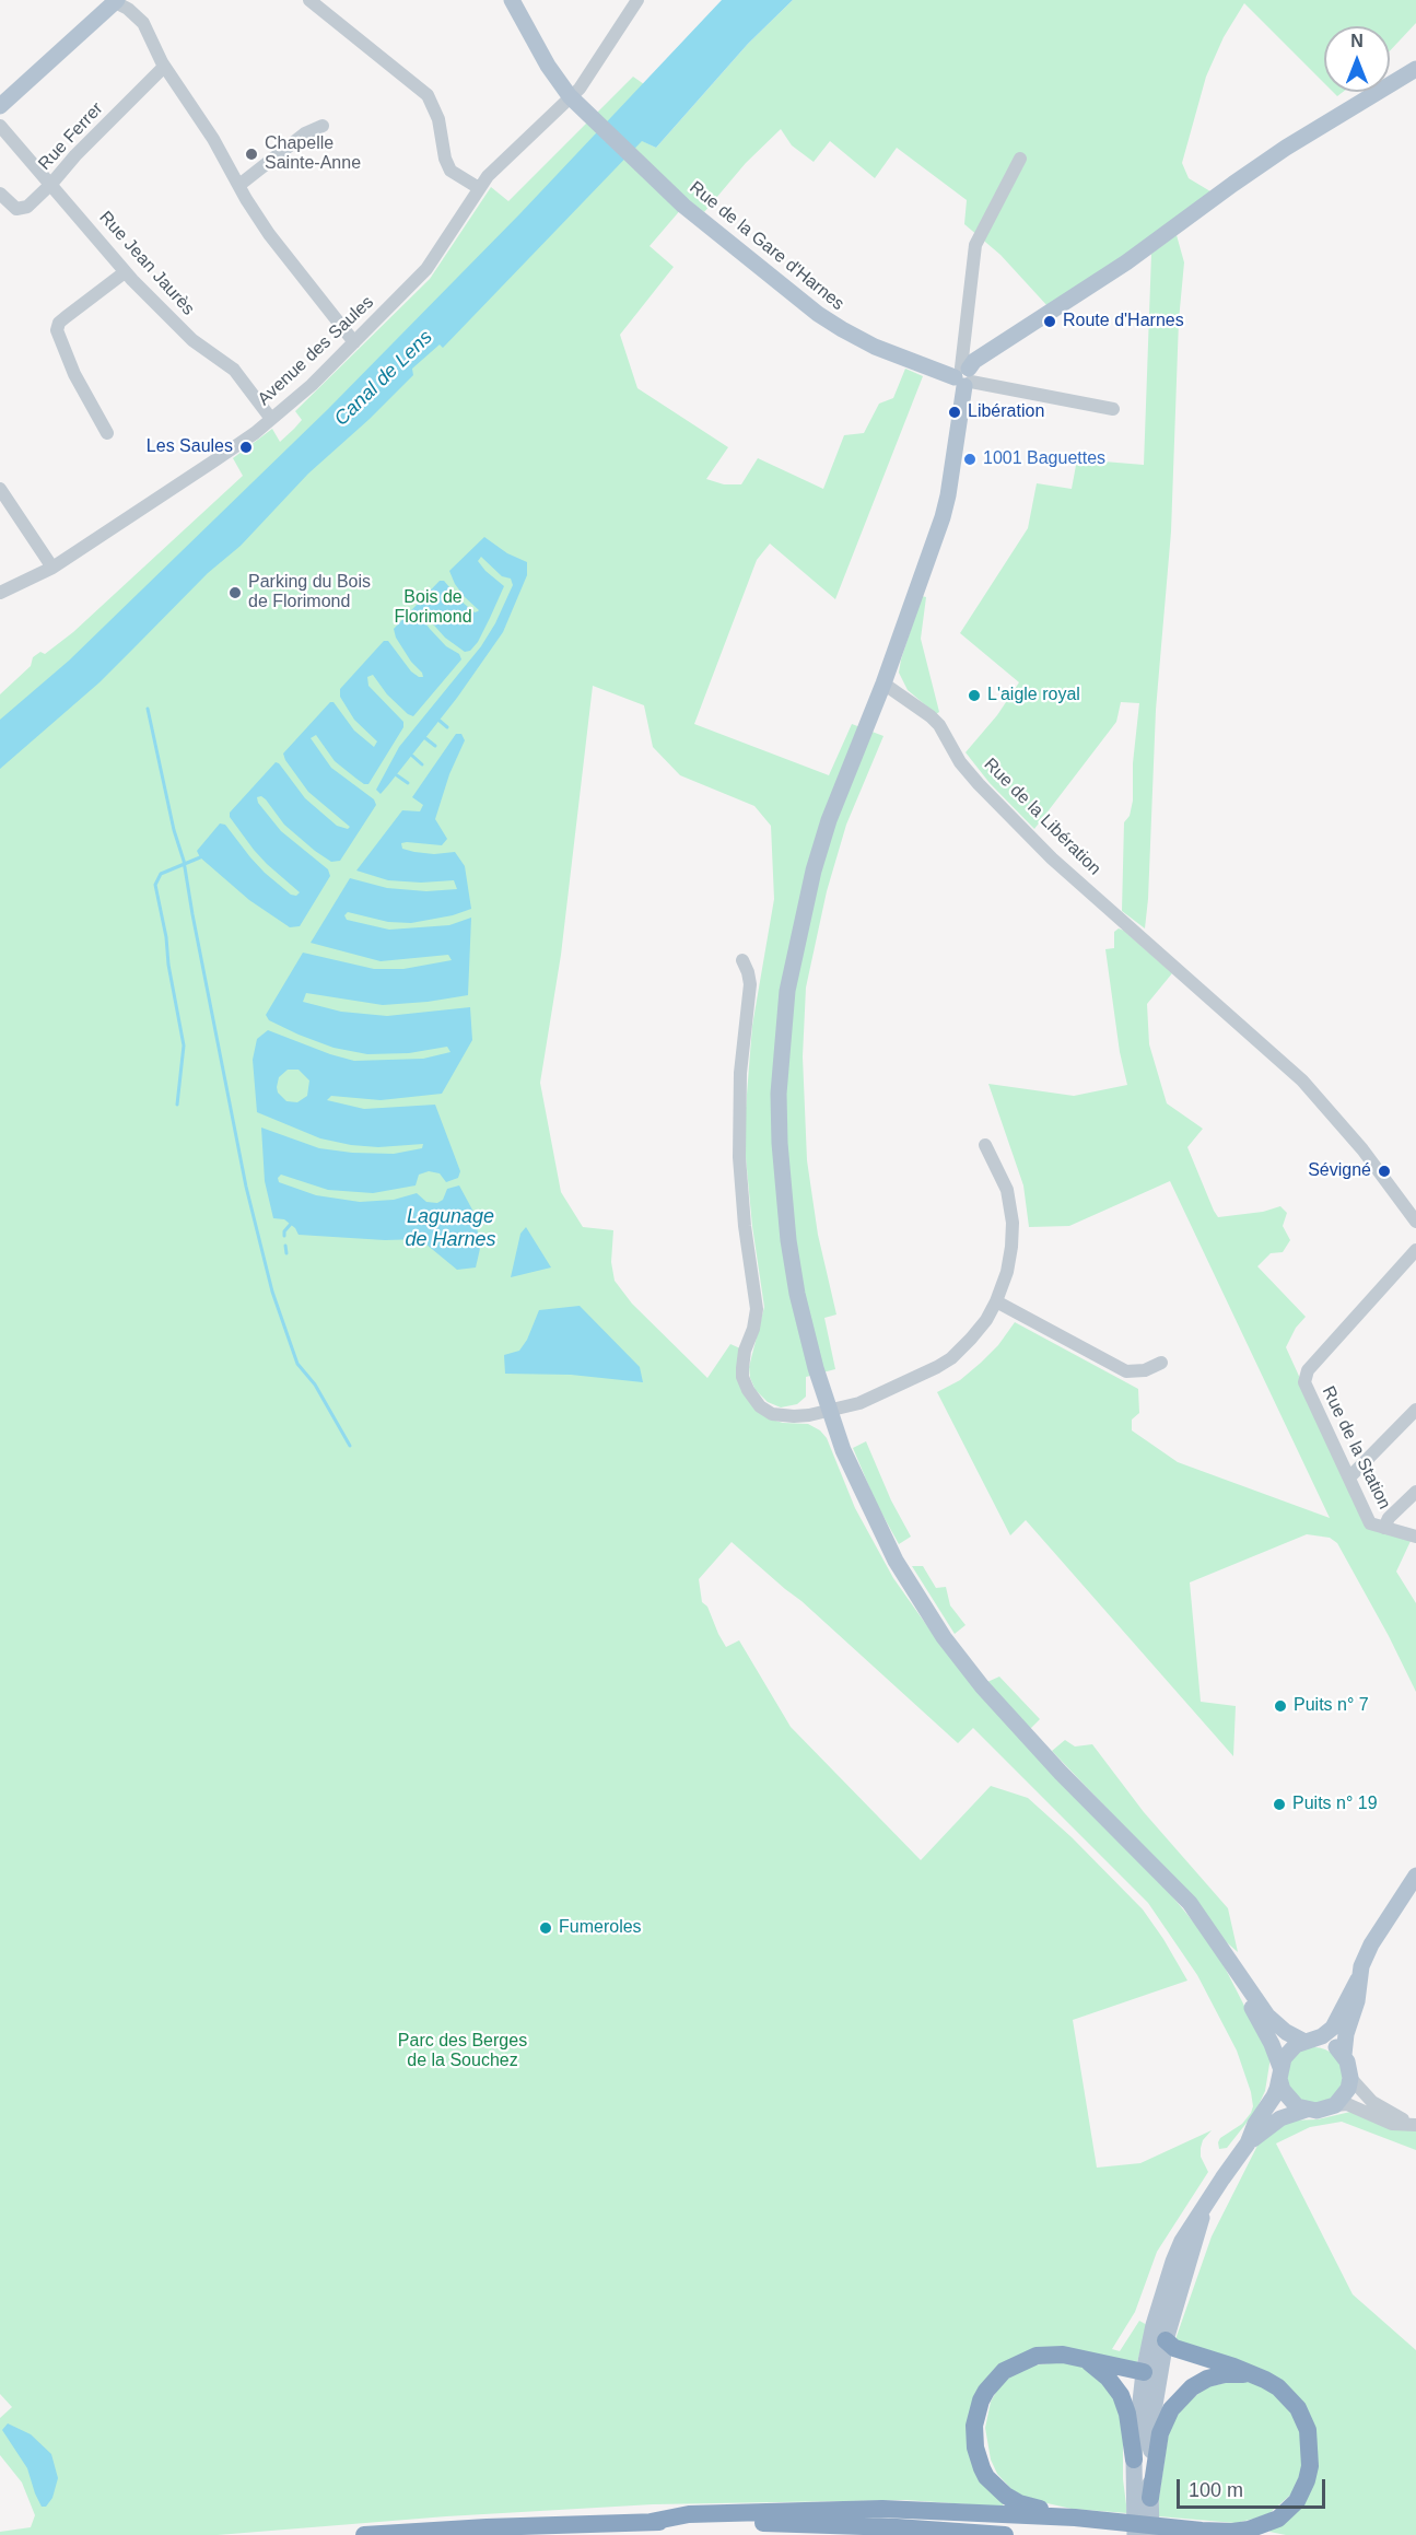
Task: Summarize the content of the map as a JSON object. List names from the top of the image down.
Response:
{
  "streets": {
    "main road": ["Rue de la Gare d'Harnes"],
    "street": [
      "Rue Ferrer",
      "Rue Jean Jaurès",
      "Avenue des Saules",
      "Rue de la Libération",
      "Rue de la Station"
    ]
  },
  "crossings": [
    ["Rue Ferrer", "Rue Jean Jaurès"],
    ["Rue de la Gare d'Harnes", "Avenue des Saules"],
    ["Rue Jean Jaurès", "Avenue des Saules"]
  ],
  "water": ["Canal de Lens", "Lagunage de Harnes"],
  "parks": ["Bois de Florimond", "Parc des Berges de la Souchez"],
  "places": [
    "Chapelle Sainte-Anne",
    "Route d'Harnes",
    "Libération",
    "Les Saules",
    "1001 Baguettes",
    "Parking du Bois de Florimond",
    "L'aigle royal",
    "Sévigné",
    "Puits n° 7",
    "Puits n° 19",
    "Fumeroles"
  ],
  "scale_bar": "100 m",
  "north": "top"
}
